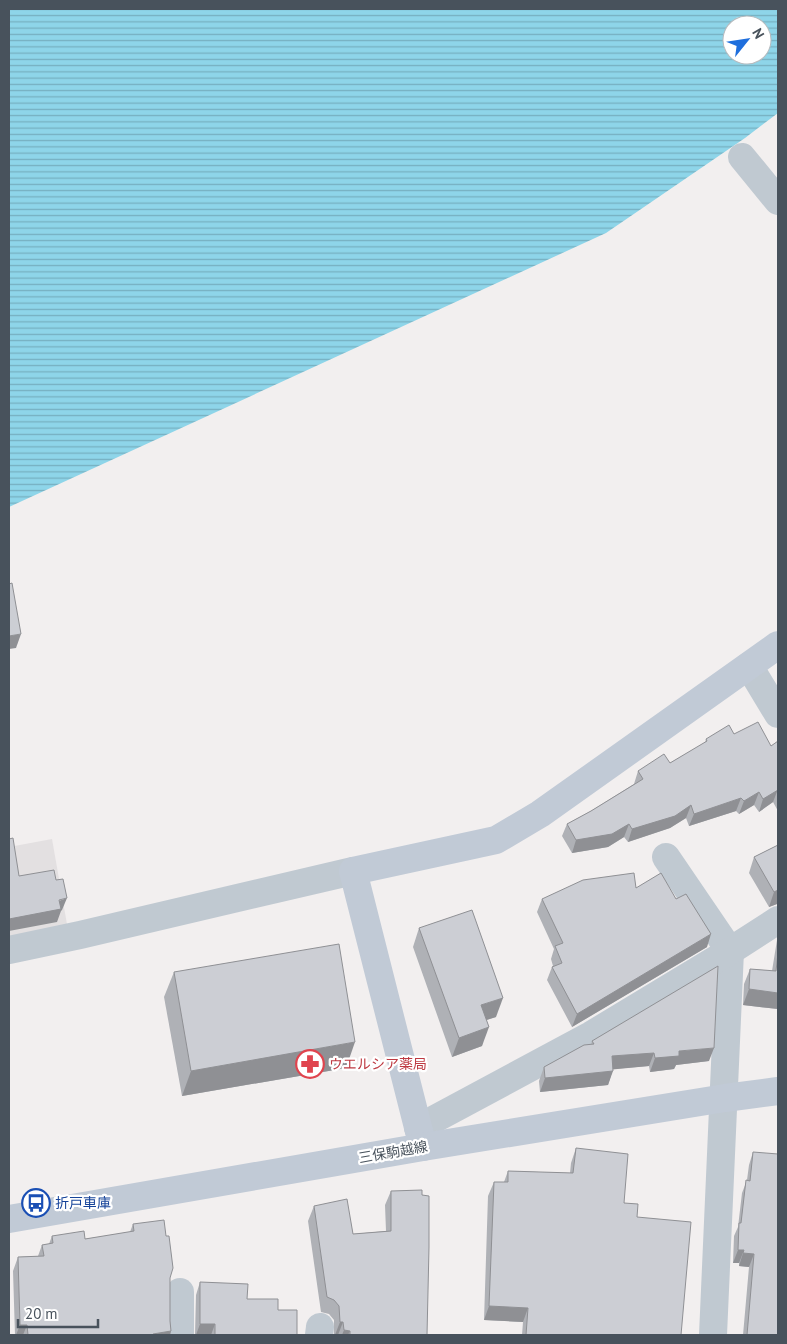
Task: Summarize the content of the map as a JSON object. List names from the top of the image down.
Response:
{
  "streets": {
    "main road": ["三保駒越線"]
  },
  "places": {
    "pharmacy": ["ウエルシア薬局"],
    "bus stop": ["折戸車庫"]
  },
  "scale_bar": "20 m",
  "north": "top right"
}
